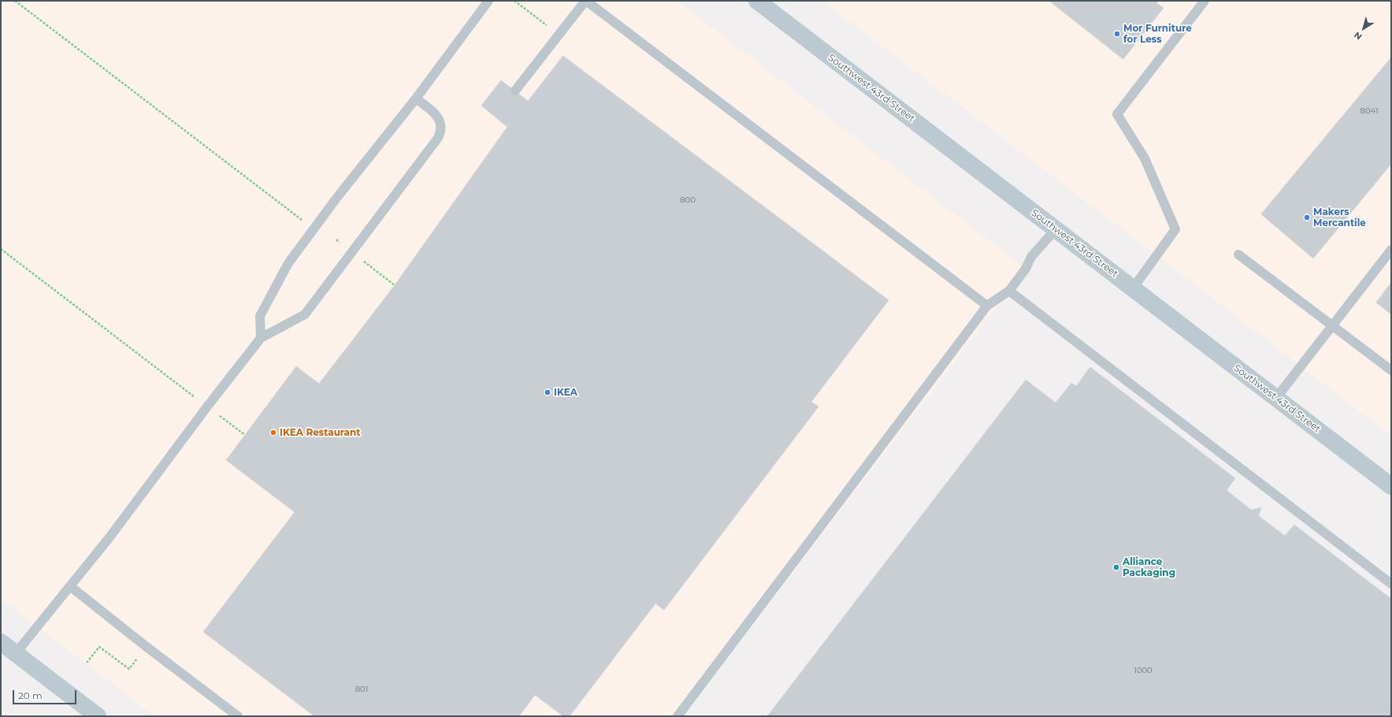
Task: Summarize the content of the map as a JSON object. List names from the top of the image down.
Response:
{
  "streets": {
    "main road": ["Southwest 43rd Street"]
  },
  "places": [
    "Mor Furniture for Less",
    "Makers Mercantile",
    "IKEA",
    "IKEA Restaurant",
    "Alliance Packaging"
  ],
  "house_numbers": [
    "8041",
    "800",
    "1000",
    "801"
  ],
  "scale_bar": "20 m",
  "north": "bottom left"
}
